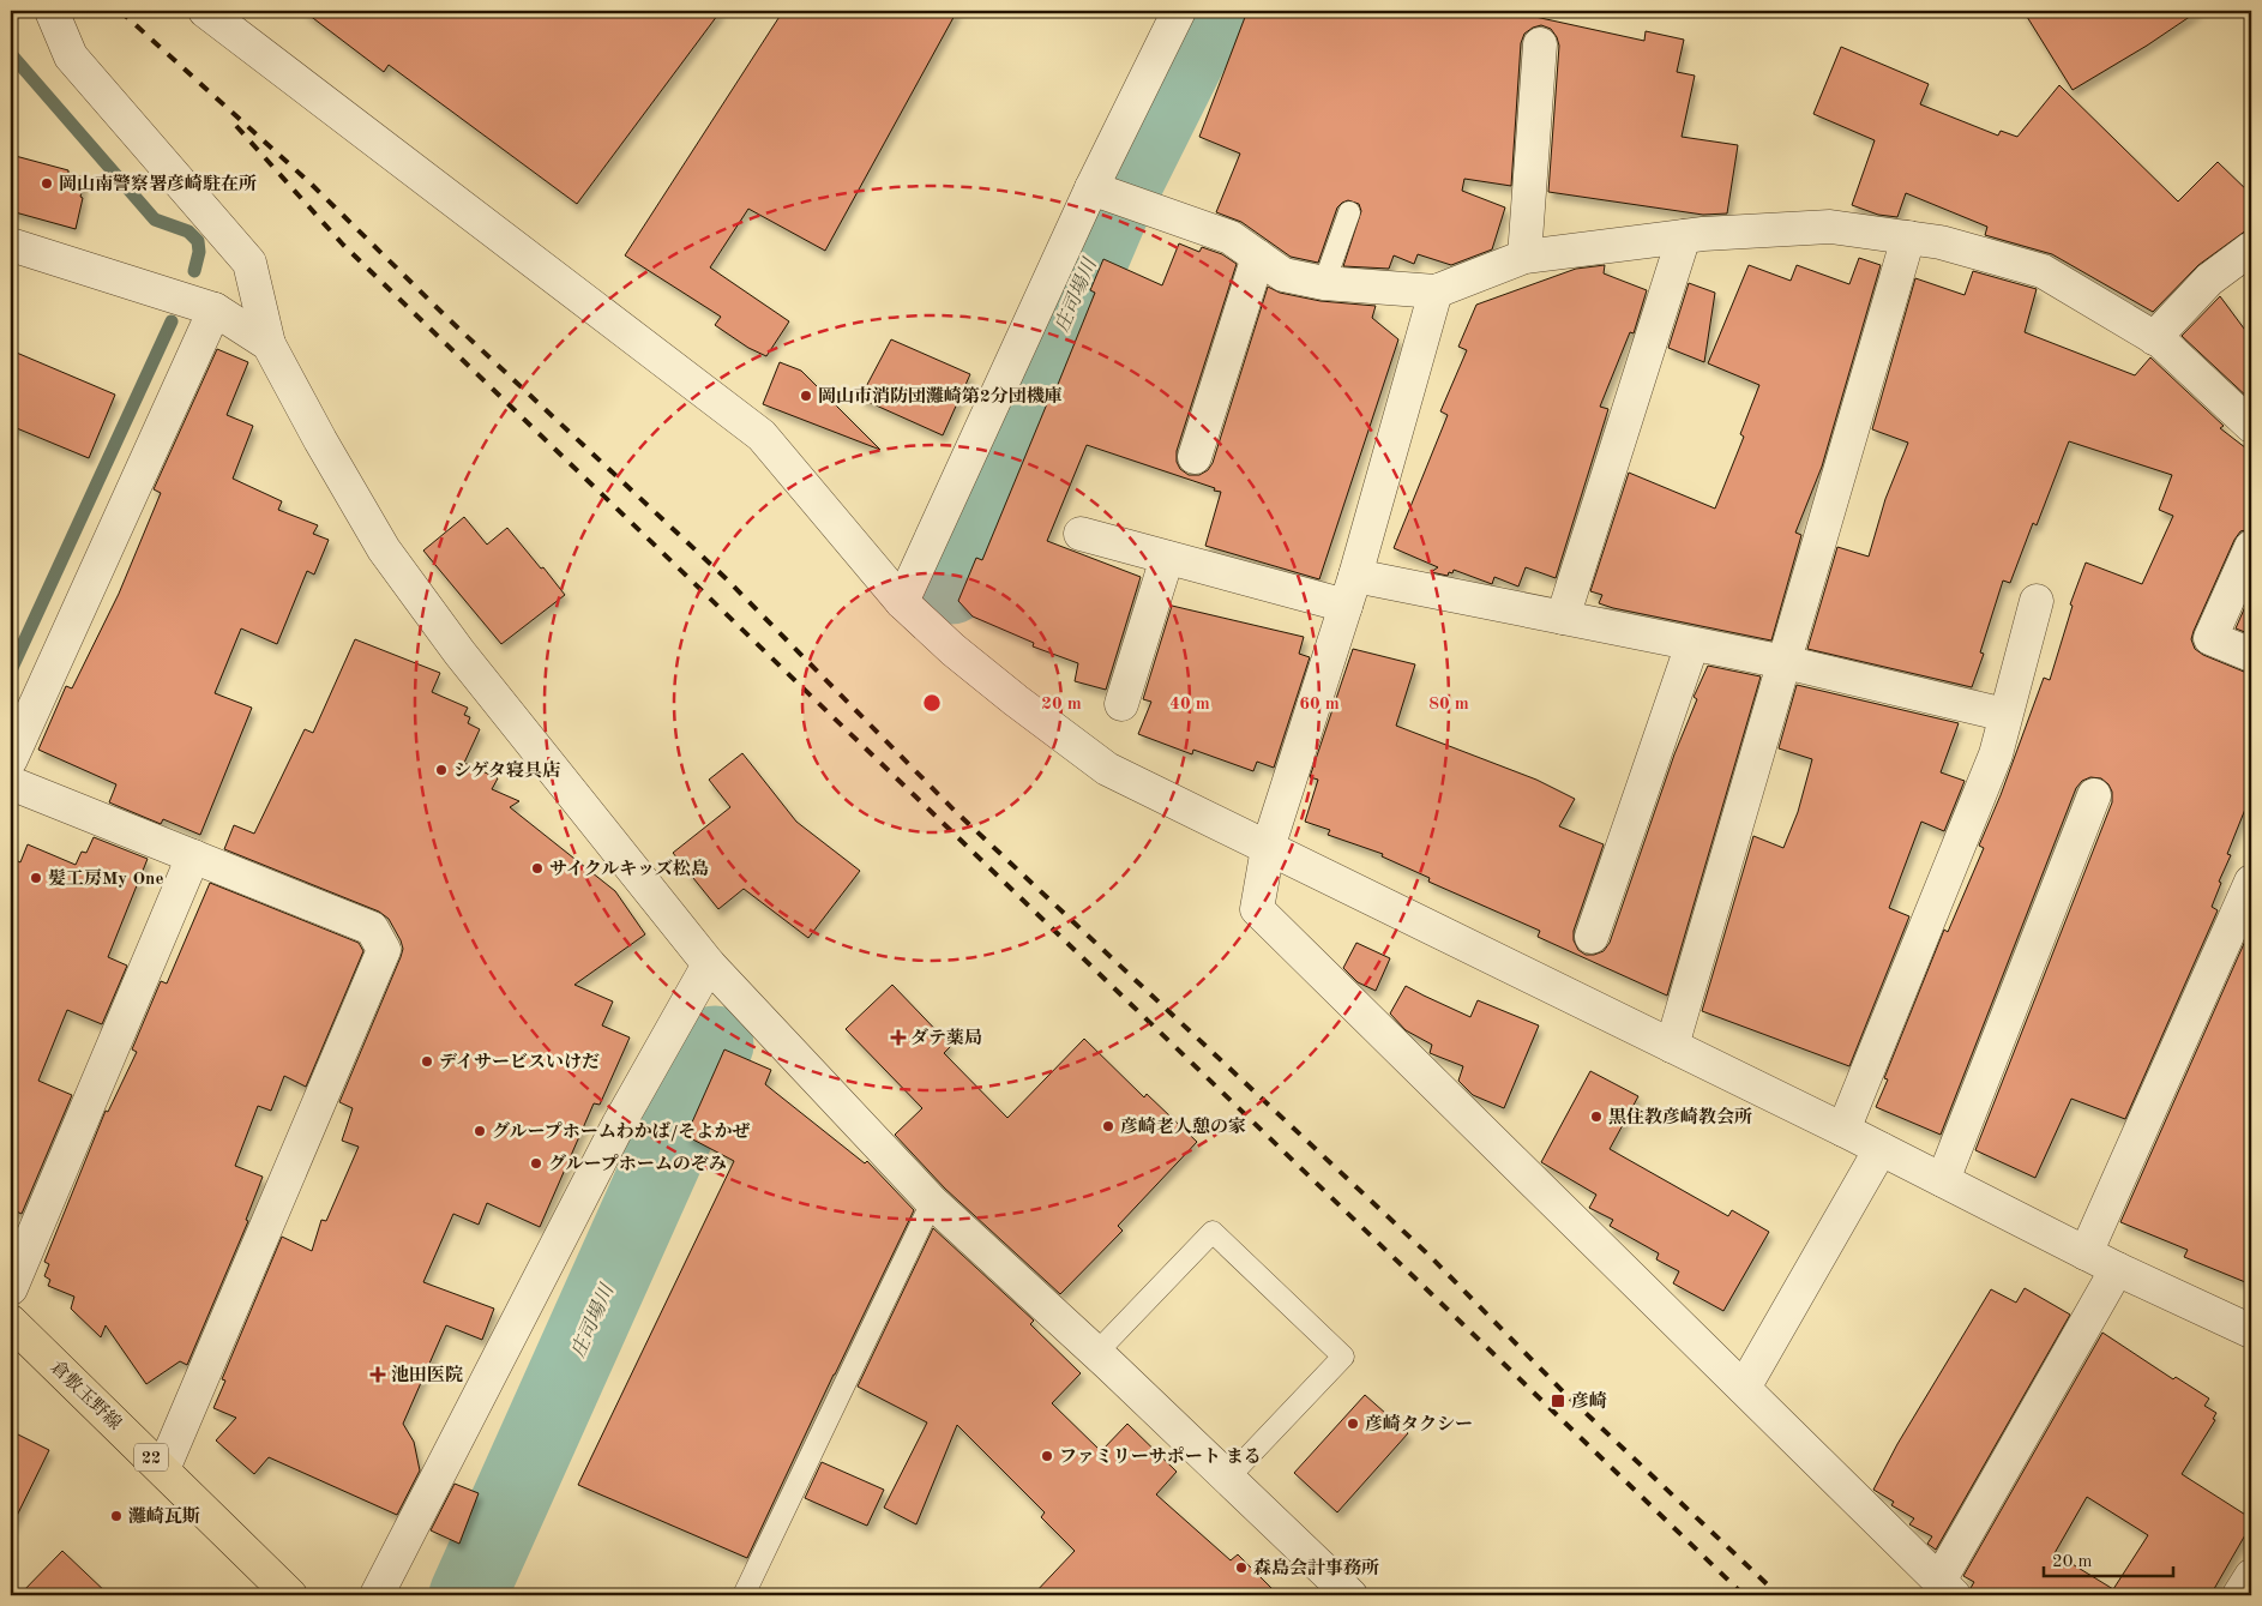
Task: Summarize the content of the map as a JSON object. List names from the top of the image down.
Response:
{
  "streets": {
    "main road": ["倉敷玉野線", "22"]
  },
  "water": ["庄司場川"],
  "places": {
    "other": [
      "岡山南警察署彦崎駐在所",
      "岡山市消防団灘崎第2分団機庫",
      "シゲタ寝具店",
      "サイクルキッズ松島",
      "髪工房My One",
      "デイサービスいけだ",
      "黒住教彦崎教会所",
      "彦崎老人憩の家",
      "グループホームわかば/そよかぜ",
      "グループホームのぞみ",
      "彦崎タクシー",
      "ファミリーサポート まる",
      "灘崎瓦斯",
      "森島会計事務所"
    ],
    "health": ["ダテ薬局", "池田医院"],
    "transit": ["彦崎"]
  },
  "scale_bar": "20 m",
  "rings": [
    "20 m",
    "40 m",
    "60 m",
    "80 m"
  ]
}
